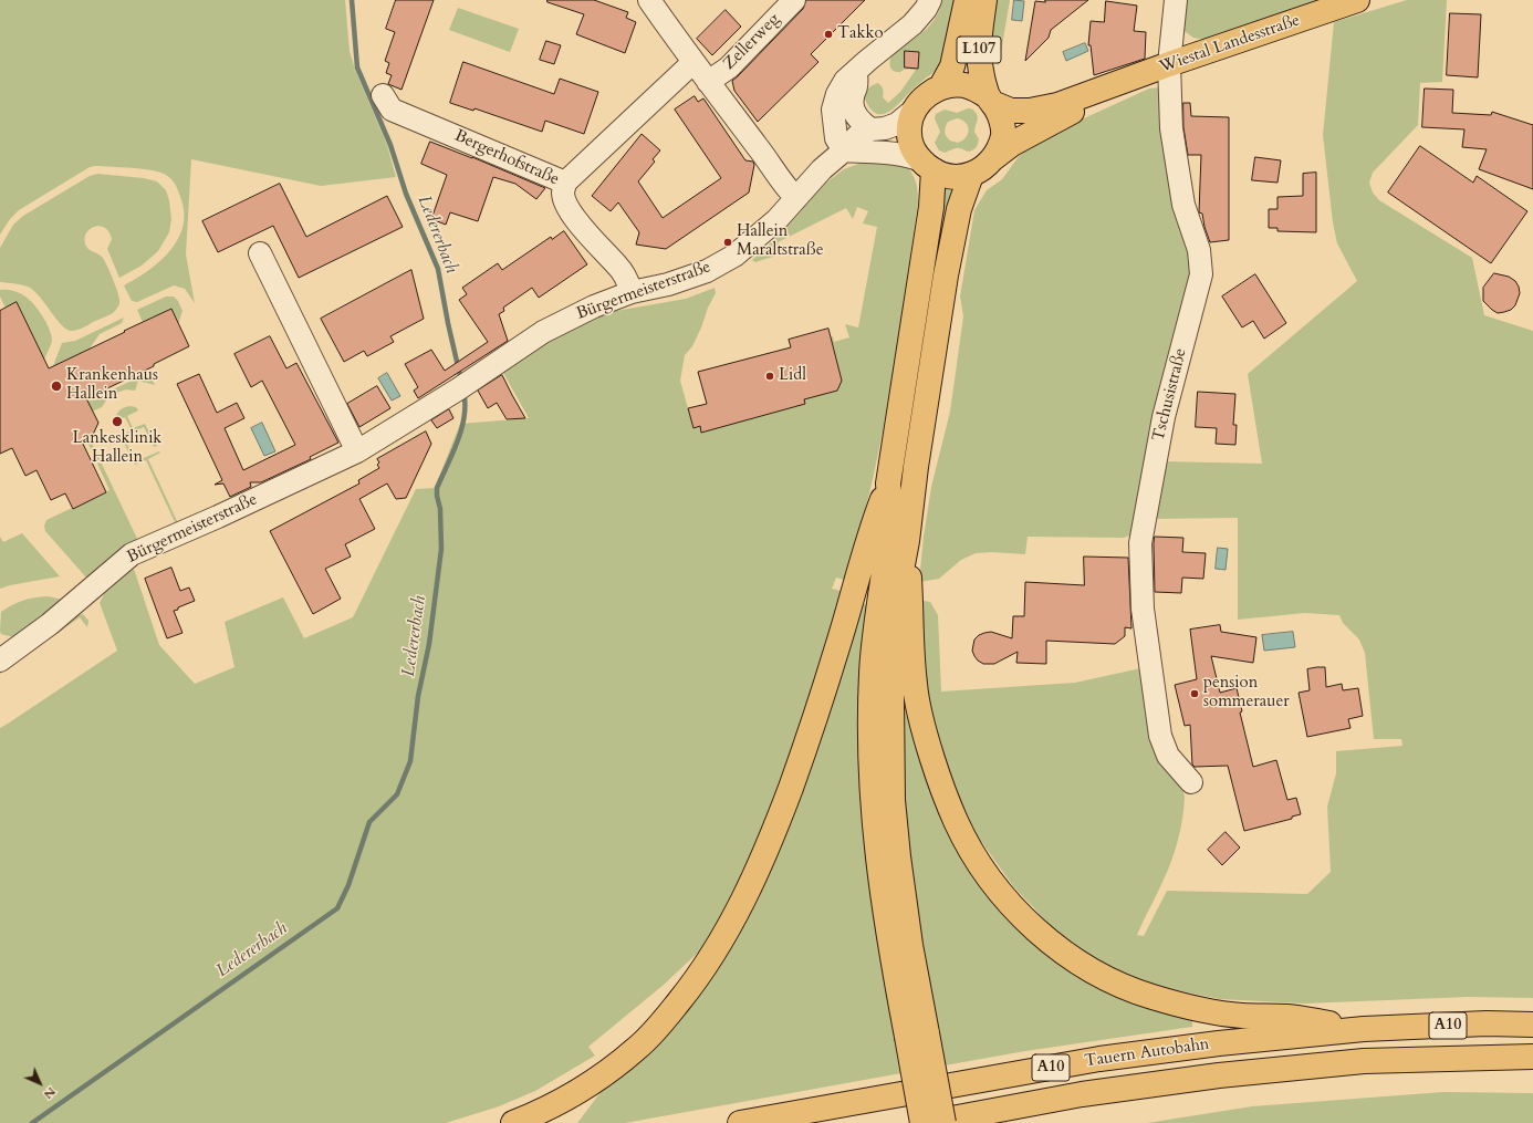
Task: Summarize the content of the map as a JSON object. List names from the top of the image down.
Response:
{
  "streets": {
    "main road": [
      "Wiestal Landesstraße",
      "L107",
      "A10",
      "Tauern Autobahn"
    ],
    "street": [
      "Zellerweg",
      "Bergerhofstraße",
      "Bürgermeisterstraße",
      "Tschusistraße"
    ]
  },
  "crossings": [
    ["Wiestal Landesstraße", "L107"],
    ["Wiestal Landesstraße", "Tschusistraße"],
    ["Bergerhofstraße", "Bürgermeisterstraße"]
  ],
  "water": ["Ledererbach"],
  "places": [
    "Takko",
    "Hallein Maraltstraße",
    "Lidl",
    "Krankenhaus Hallein",
    "Lankesklinik Hallein",
    "pension sommerauer"
  ],
  "north": "bottom right"
}
